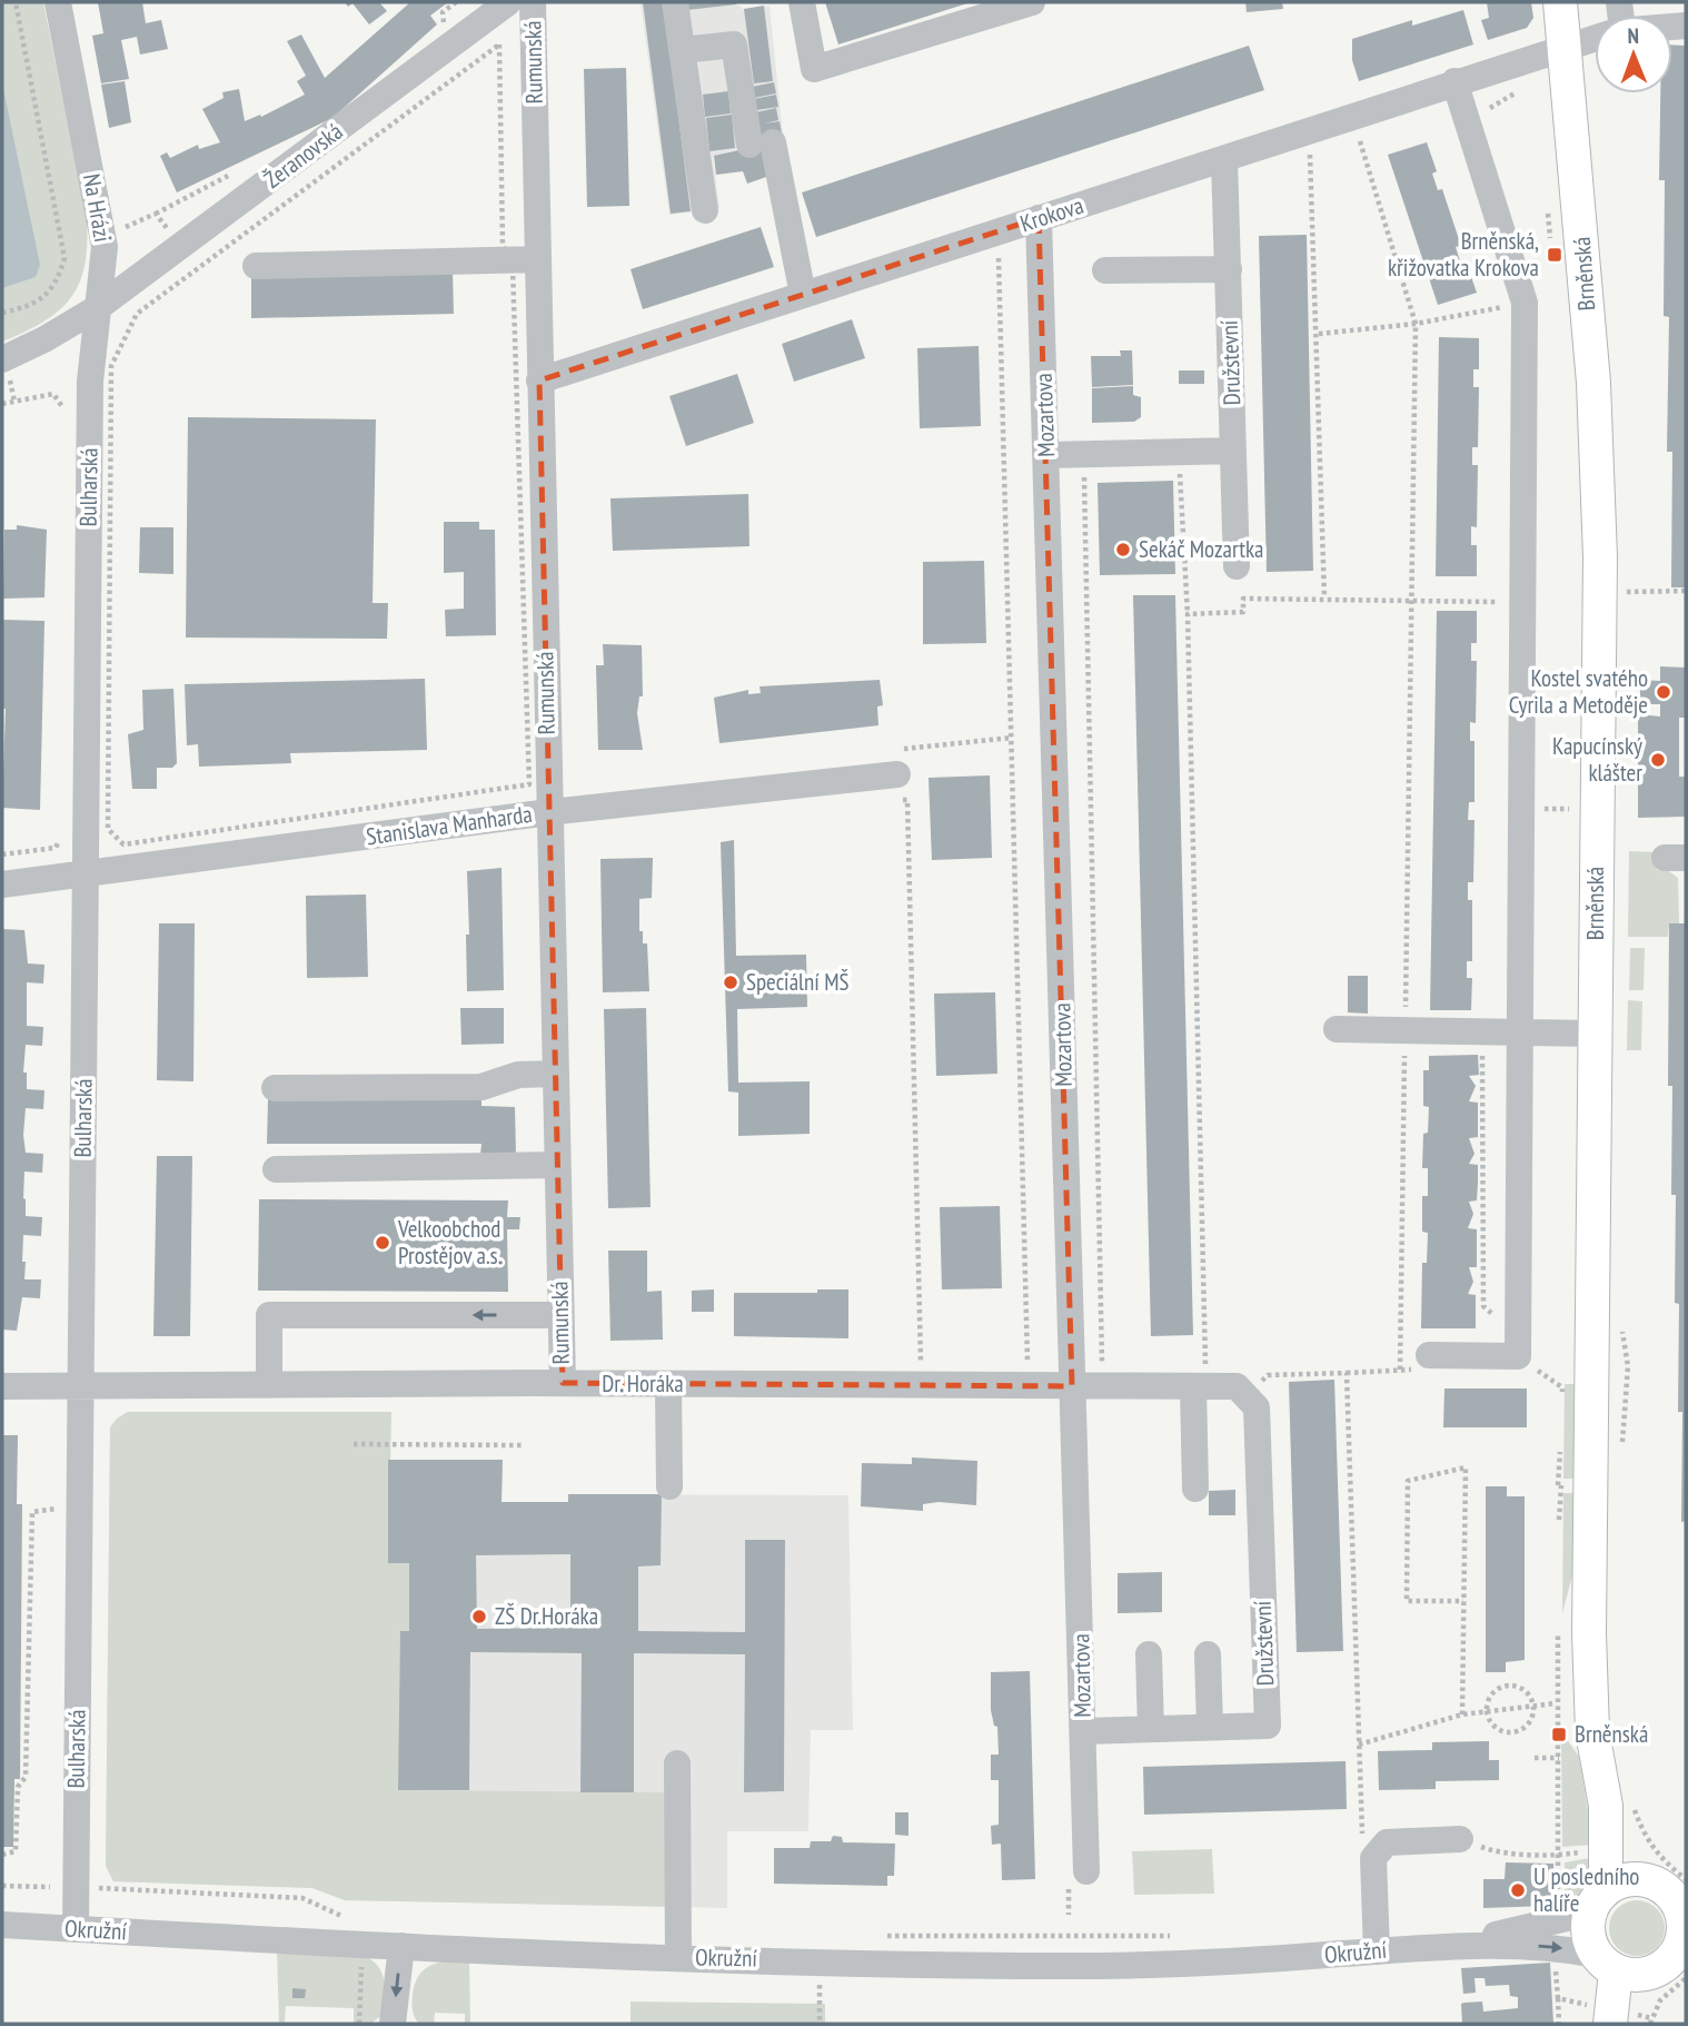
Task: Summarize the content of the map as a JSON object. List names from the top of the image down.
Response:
{
  "streets": {
    "main road": ["Brněnská"],
    "street": [
      "Rumunská",
      "Žeranovská",
      "Na Hrázi",
      "Krokova",
      "Družstevní",
      "Mozartova",
      "Bulharská",
      "Stanislava Manharda",
      "Dr. Horáka",
      "Okružní"
    ]
  },
  "crossings": [
    ["Rumunská", "Krokova"],
    ["Rumunská", "Stanislava Manharda"],
    ["Rumunská", "Dr. Horáka"],
    ["Žeranovská", "Na Hrázi"],
    ["Žeranovská", "Bulharská"],
    ["Na Hrázi", "Bulharská"],
    ["Krokova", "Brněnská"],
    ["Krokova", "Družstevní"],
    ["Krokova", "Mozartova"],
    ["Brněnská", "Okružní"],
    ["Družstevní", "Mozartova"],
    ["Družstevní", "Dr. Horáka"],
    ["Mozartova", "Dr. Horáka"],
    ["Bulharská", "Stanislava Manharda"],
    ["Bulharská", "Dr. Horáka"],
    ["Bulharská", "Okružní"]
  ],
  "places": {
    "transit": ["Brněnská, křižovatka Krokova", "Brněnská"],
    "other": [
      "Sekáč Mozartka",
      "Kostel svatého Cyrila a Metoděje",
      "Kapucínský klášter",
      "Speciální MŠ",
      "Velkoobchod Prostějov a.s.",
      "ZŠ Dr.Horáka",
      "U posledního halíře"
    ]
  },
  "north": "top"
}
